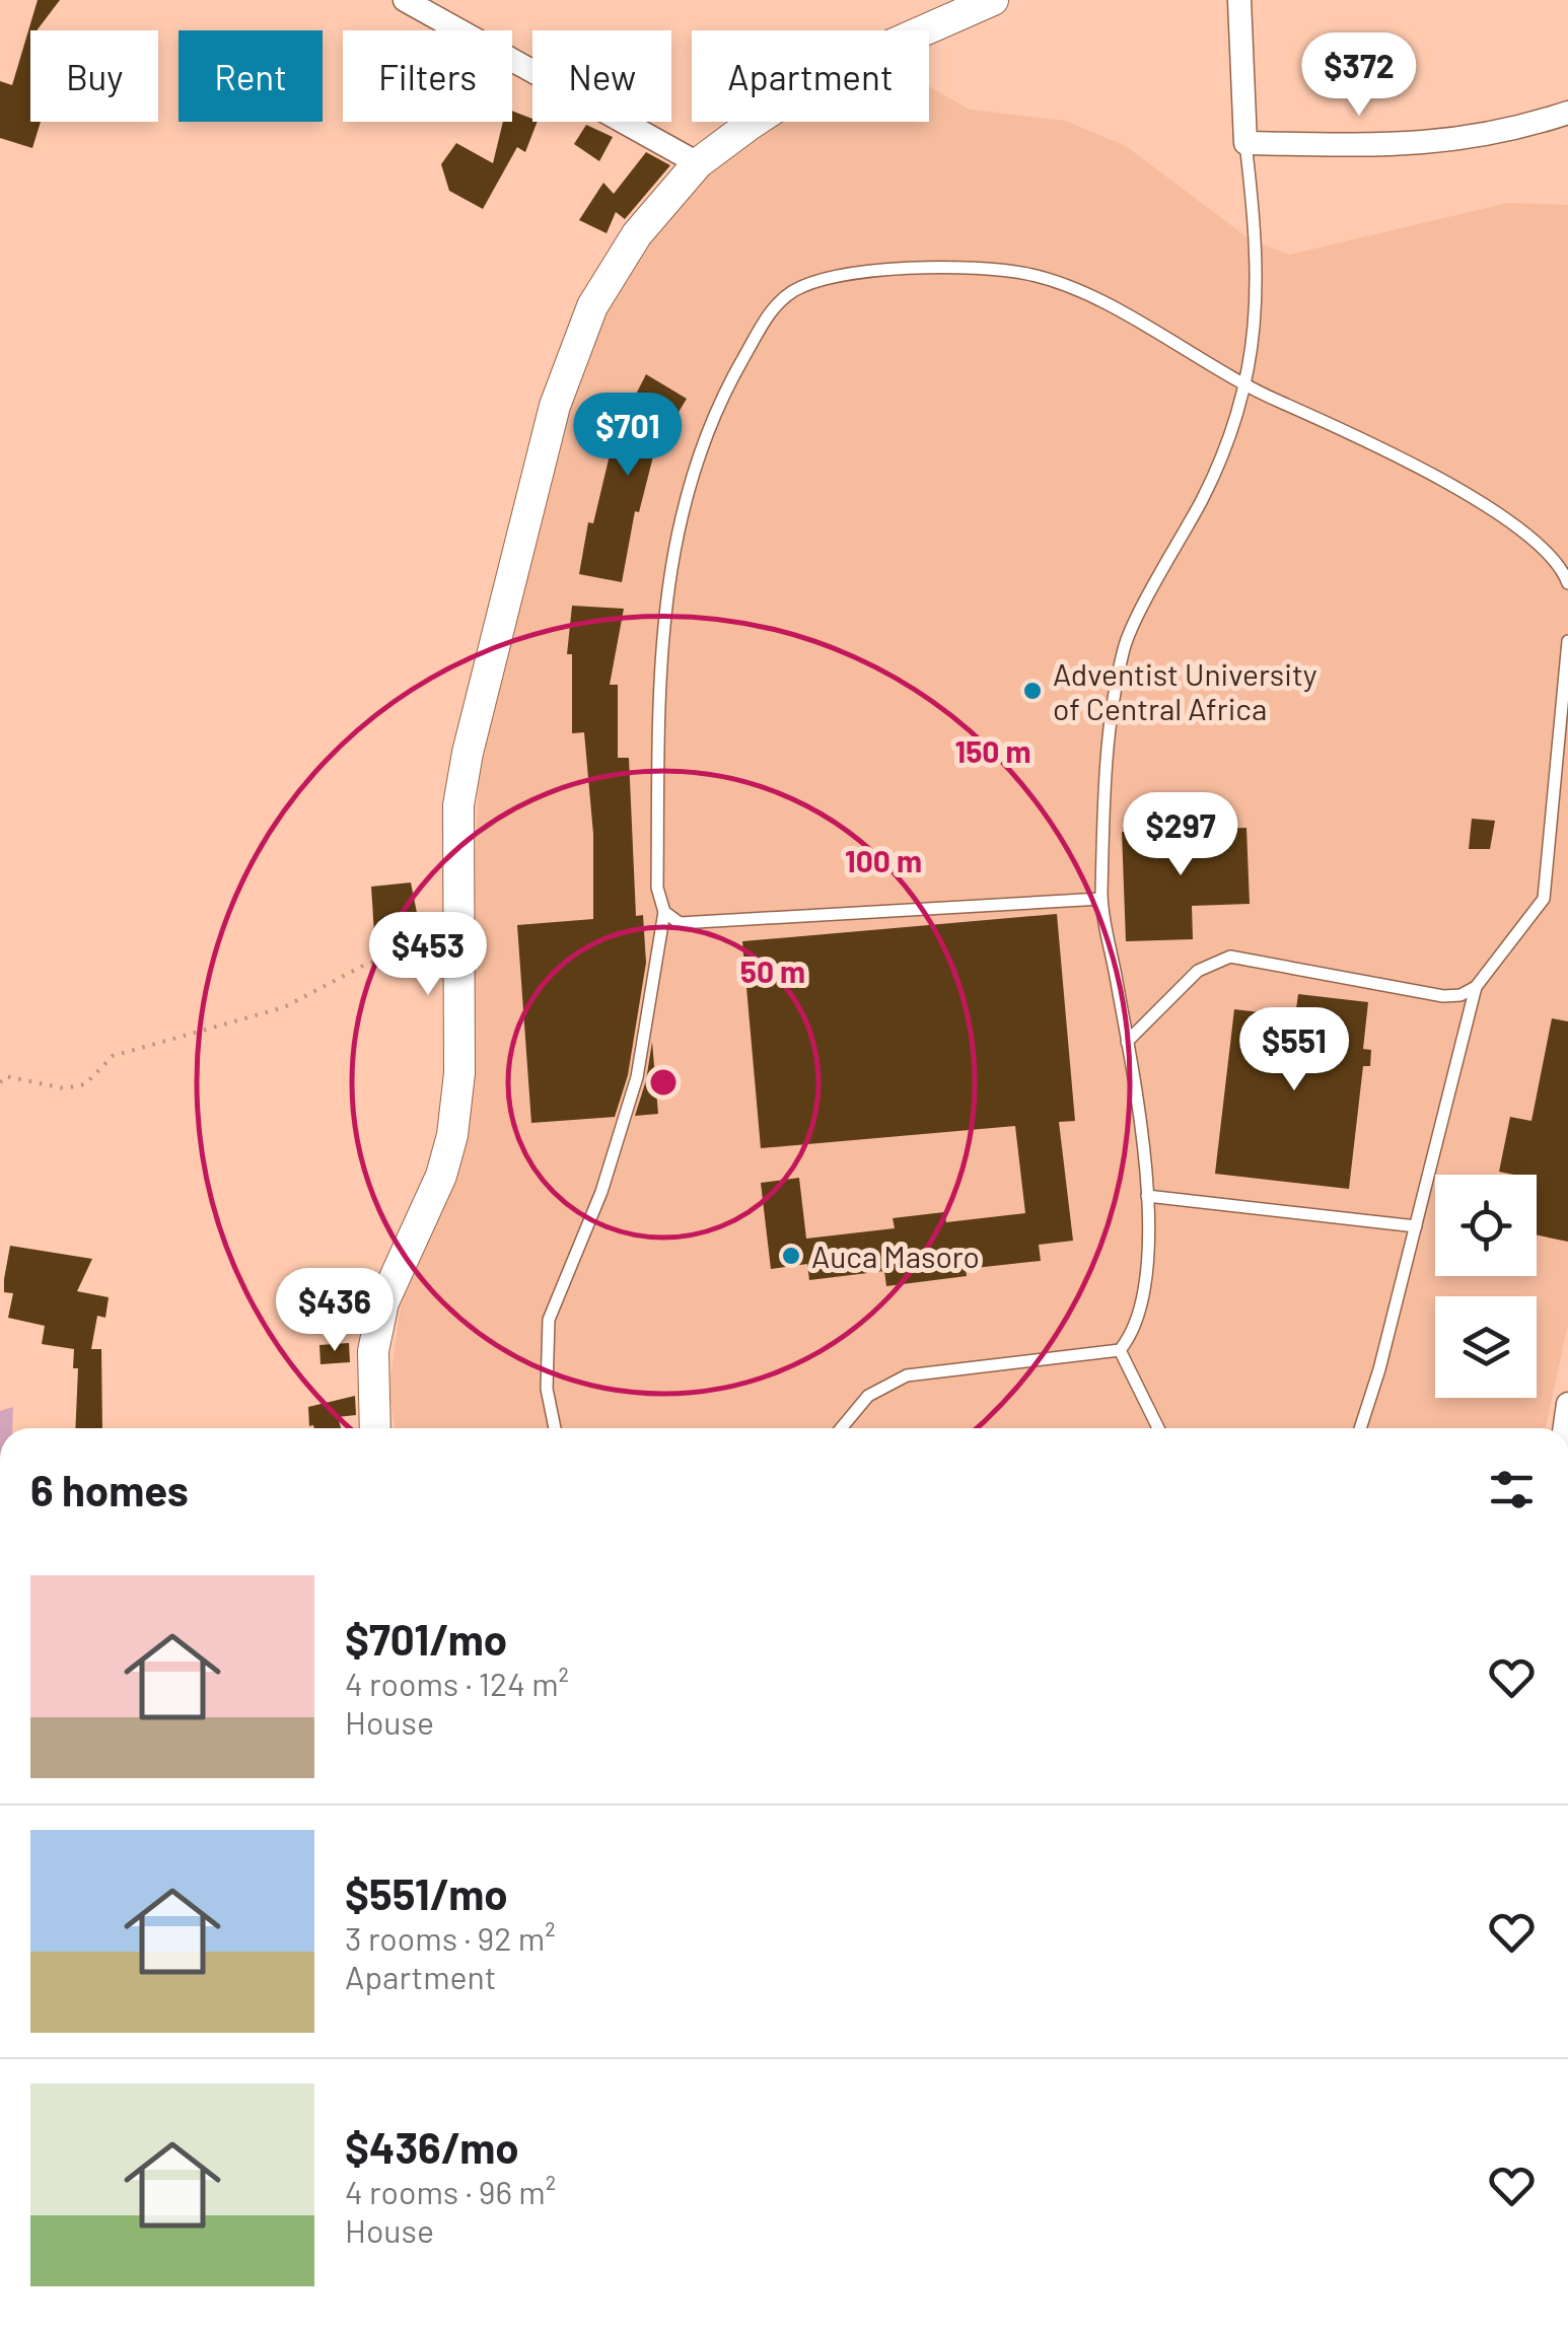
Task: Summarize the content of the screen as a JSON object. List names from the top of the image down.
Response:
{
  "places": ["Adventist University of Central Africa", "Auca Masoro"],
  "page": {
    "chip": [
      "Buy",
      "Rent",
      "Filters",
      "New",
      "Apartment"
    ],
    "price": [
      "$372",
      "$701",
      "$297",
      "$453",
      "$551",
      "$436"
    ],
    "heading": "6 homes",
    "list": [
      {
        "name": "$701/mo",
        "note": "4 rooms · 124 m² · House"
      },
      {
        "name": "$551/mo",
        "note": "3 rooms · 92 m² · Apartment"
      },
      {
        "name": "$436/mo",
        "note": "4 rooms · 96 m² · House"
      }
    ]
  },
  "rings": ["150 m", "100 m", "50 m"]
}
